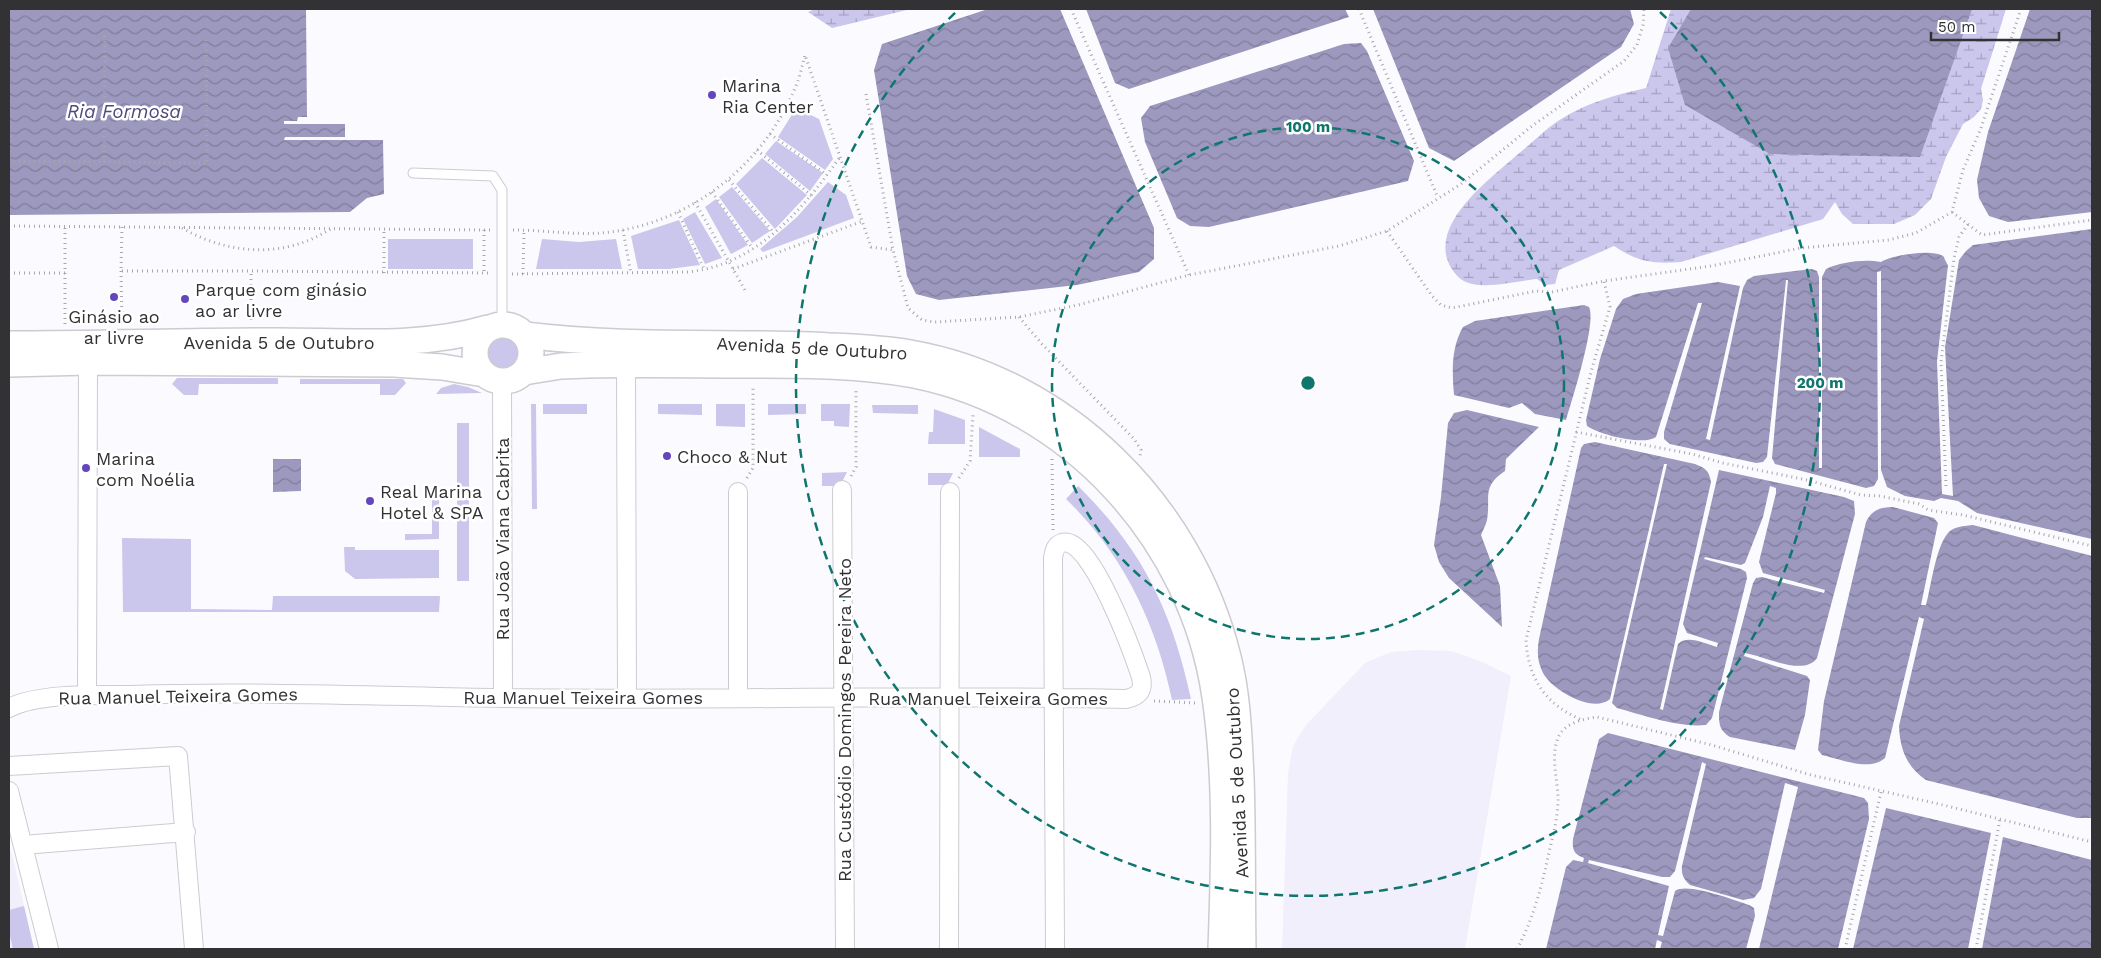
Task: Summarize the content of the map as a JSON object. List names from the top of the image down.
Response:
{
  "streets": {
    "main road": ["Avenida 5 de Outubro"],
    "street": ["Rua João Viana Cabrita", "Rua Manuel Teixeira Gomes", "Rua Custódio Domingos Pereira Neto"]
  },
  "crossings": [
    ["Avenida 5 de Outubro", "Rua João Viana Cabrita"],
    ["Rua João Viana Cabrita", "Rua Manuel Teixeira Gomes"],
    ["Rua Manuel Teixeira Gomes", "Rua Custódio Domingos Pereira Neto"]
  ],
  "water": ["Ria Formosa"],
  "places": [
    "Marina Ria Center",
    "Ginásio ao ar livre",
    "Parque com ginásio ao ar livre",
    "Choco & Nut",
    "Marina com Noélia",
    "Real Marina Hotel & SPA"
  ],
  "scale_bar": "50 m",
  "rings": ["100 m", "200 m"]
}
